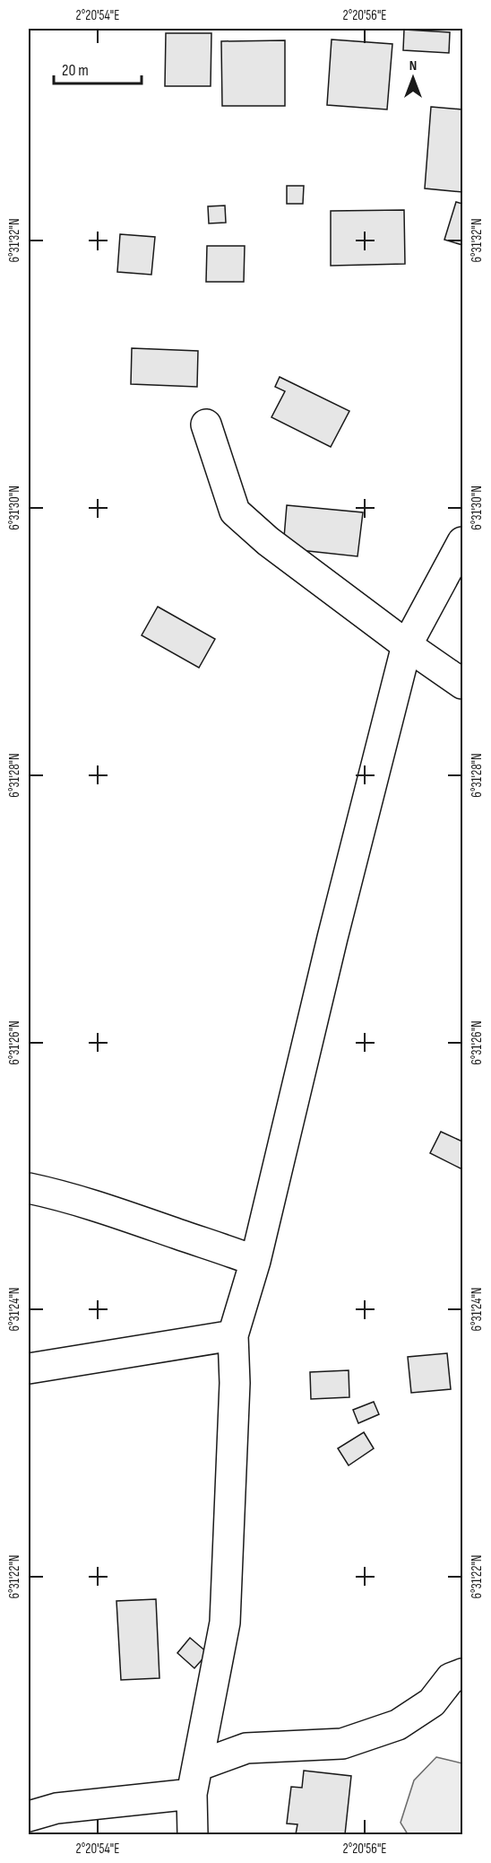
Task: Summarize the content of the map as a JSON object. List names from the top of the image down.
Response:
{
  "scale_bar": "20 m",
  "north": "top",
  "coordinates": [
    "2°20'54\"E",
    "2°20'56\"E",
    "6°31'32\"N",
    "6°31'30\"N",
    "6°31'28\"N",
    "6°31'26\"N",
    "6°31'24\"N",
    "6°31'22\"N"
  ]
}
